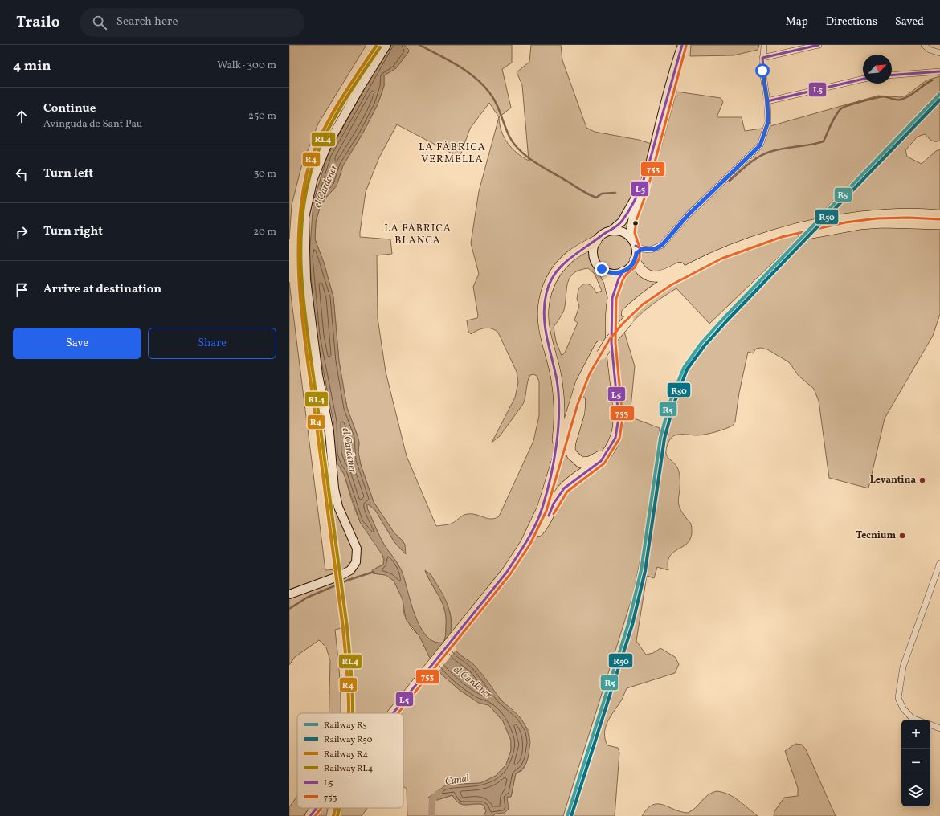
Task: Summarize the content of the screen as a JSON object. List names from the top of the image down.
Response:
{
  "districts": ["LA FÀBRICA VERMELLA", "LA FÀBRICA BLANCA"],
  "water": ["el Cardener", "Canal"],
  "places": ["Levantina", "Tecnium"],
  "lines": [
    "rail line R4",
    "transit line L5",
    "transit line 753",
    "rail line RL4",
    "rail line R5",
    "rail line R50"
  ],
  "legend": [
    "Railway R5",
    "Railway R50",
    "Railway R4",
    "Railway RL4",
    "L5",
    "753"
  ],
  "north": "top right",
  "page": {
    "header": "Trailo",
    "search": "Search here",
    "nav": ["Map", "Directions", "Saved"],
    "heading": ["4 min", "Walk · 300 m"],
    "list": [
      ["Continue", "Avinguda de Sant Pau", "250 m"],
      ["Turn left", "30 m"],
      ["Turn right", "20 m"],
      "Arrive at destination"
    ],
    "buttons": ["Save", "Share"],
    "map_buttons": ["+", "−"]
  }
}
